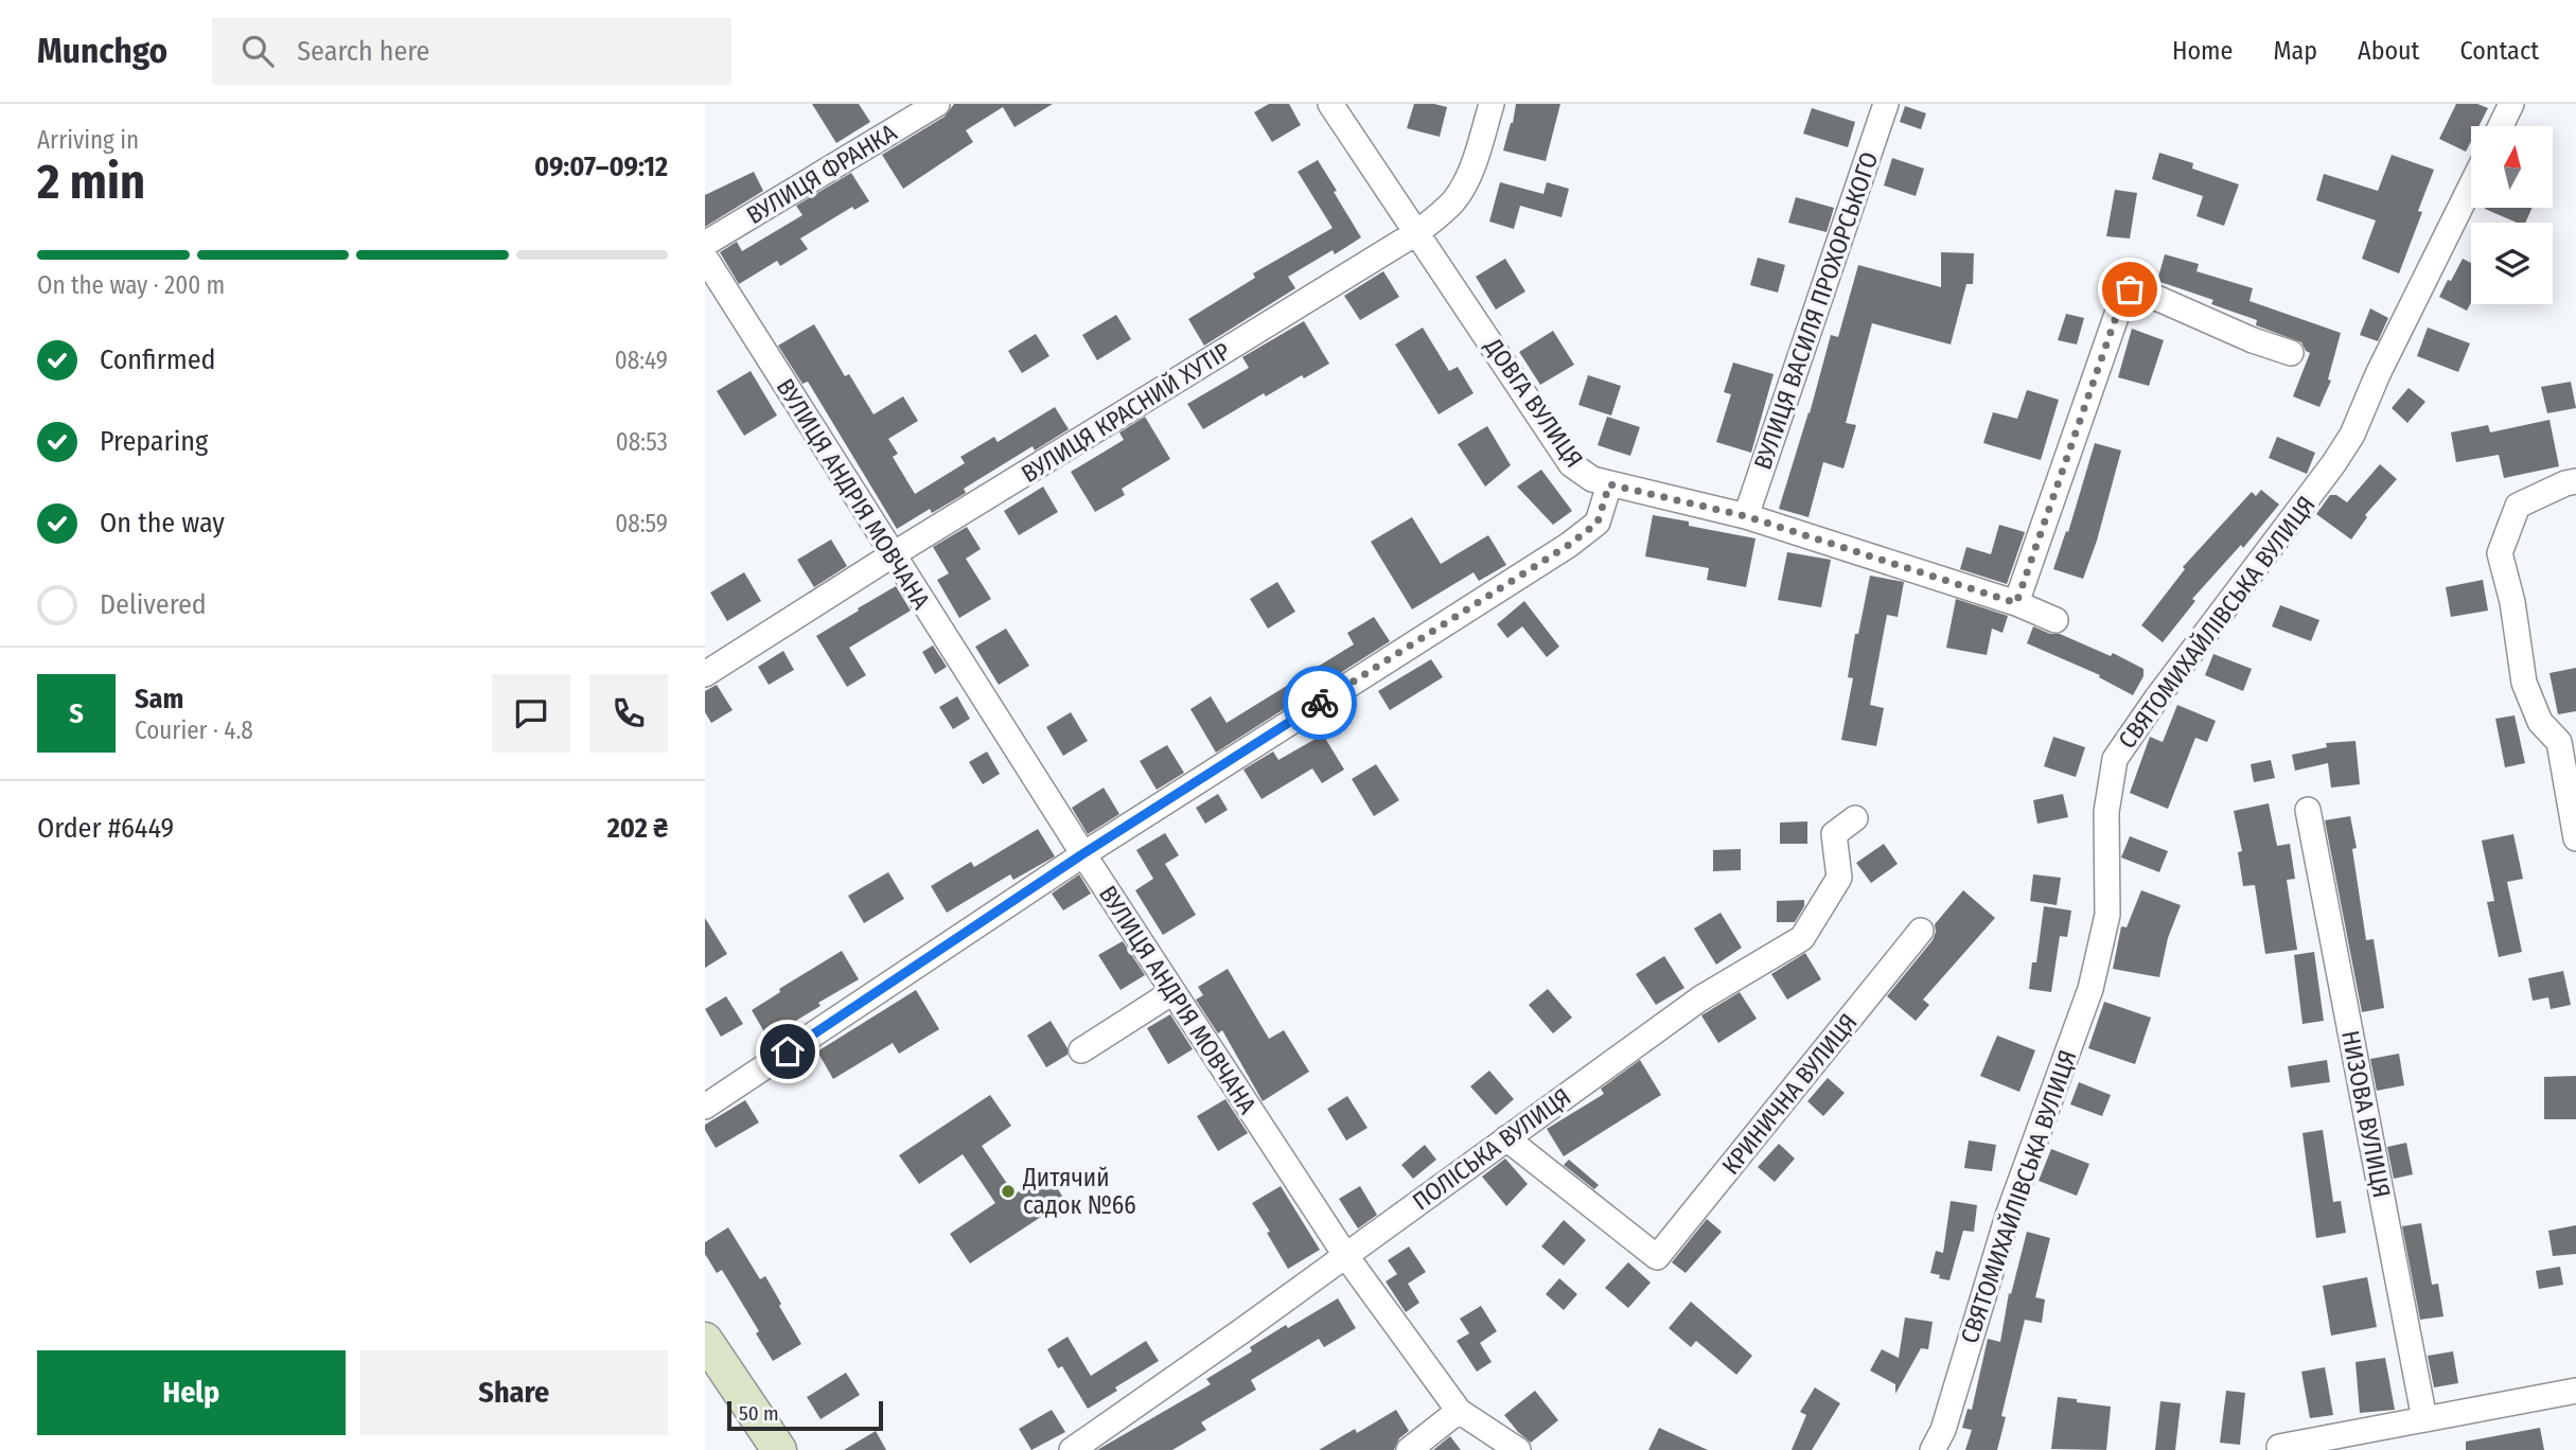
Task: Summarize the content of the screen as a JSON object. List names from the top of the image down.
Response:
{
  "streets": {
    "street": [
      "ВУЛИЦЯ ФРАНКА",
      "ВУЛИЦЯ ВАСИЛЯ ПРОХОРСЬКОГО",
      "ДОВГА ВУЛИЦЯ",
      "ВУЛИЦЯ КРАСНИЙ ХУТІР",
      "ВУЛИЦЯ АНДРІЯ МОВЧАНА",
      "СВЯТОМИХАЙЛІВСЬКА ВУЛИЦЯ",
      "КРИНИЧНА ВУЛИЦЯ",
      "НИЗОВА ВУЛИЦЯ",
      "ПОЛІСЬКА ВУЛИЦЯ"
    ]
  },
  "crossings": [
    ["ВУЛИЦЯ ВАСИЛЯ ПРОХОРСЬКОГО", "ДОВГА ВУЛИЦЯ"],
    ["ДОВГА ВУЛИЦЯ", "ВУЛИЦЯ КРАСНИЙ ХУТІР"],
    ["ВУЛИЦЯ КРАСНИЙ ХУТІР", "ВУЛИЦЯ АНДРІЯ МОВЧАНА"],
    ["ВУЛИЦЯ АНДРІЯ МОВЧАНА", "ПОЛІСЬКА ВУЛИЦЯ"],
    ["КРИНИЧНА ВУЛИЦЯ", "ПОЛІСЬКА ВУЛИЦЯ"]
  ],
  "places": ["Дитячий садок №66"],
  "scale_bar": "50 m",
  "north": "top",
  "page": {
    "header": "Munchgo",
    "search": "Search here",
    "nav": [
      "Home",
      "Map",
      "About",
      "Contact"
    ],
    "heading": ["2 min", "Arriving in", "09:07–09:12"],
    "panel": [
      "Sam",
      "Courier · 4.8",
      "Order #6449",
      "202 ₴"
    ],
    "bar": "On the way · 200 m",
    "list": [
      ["Confirmed", "08:49"],
      ["Preparing", "08:53"],
      ["On the way", "08:59"],
      "Delivered"
    ],
    "round": "S",
    "buttons": ["Help", "Share"],
    "scale": "50 m"
  }
}
